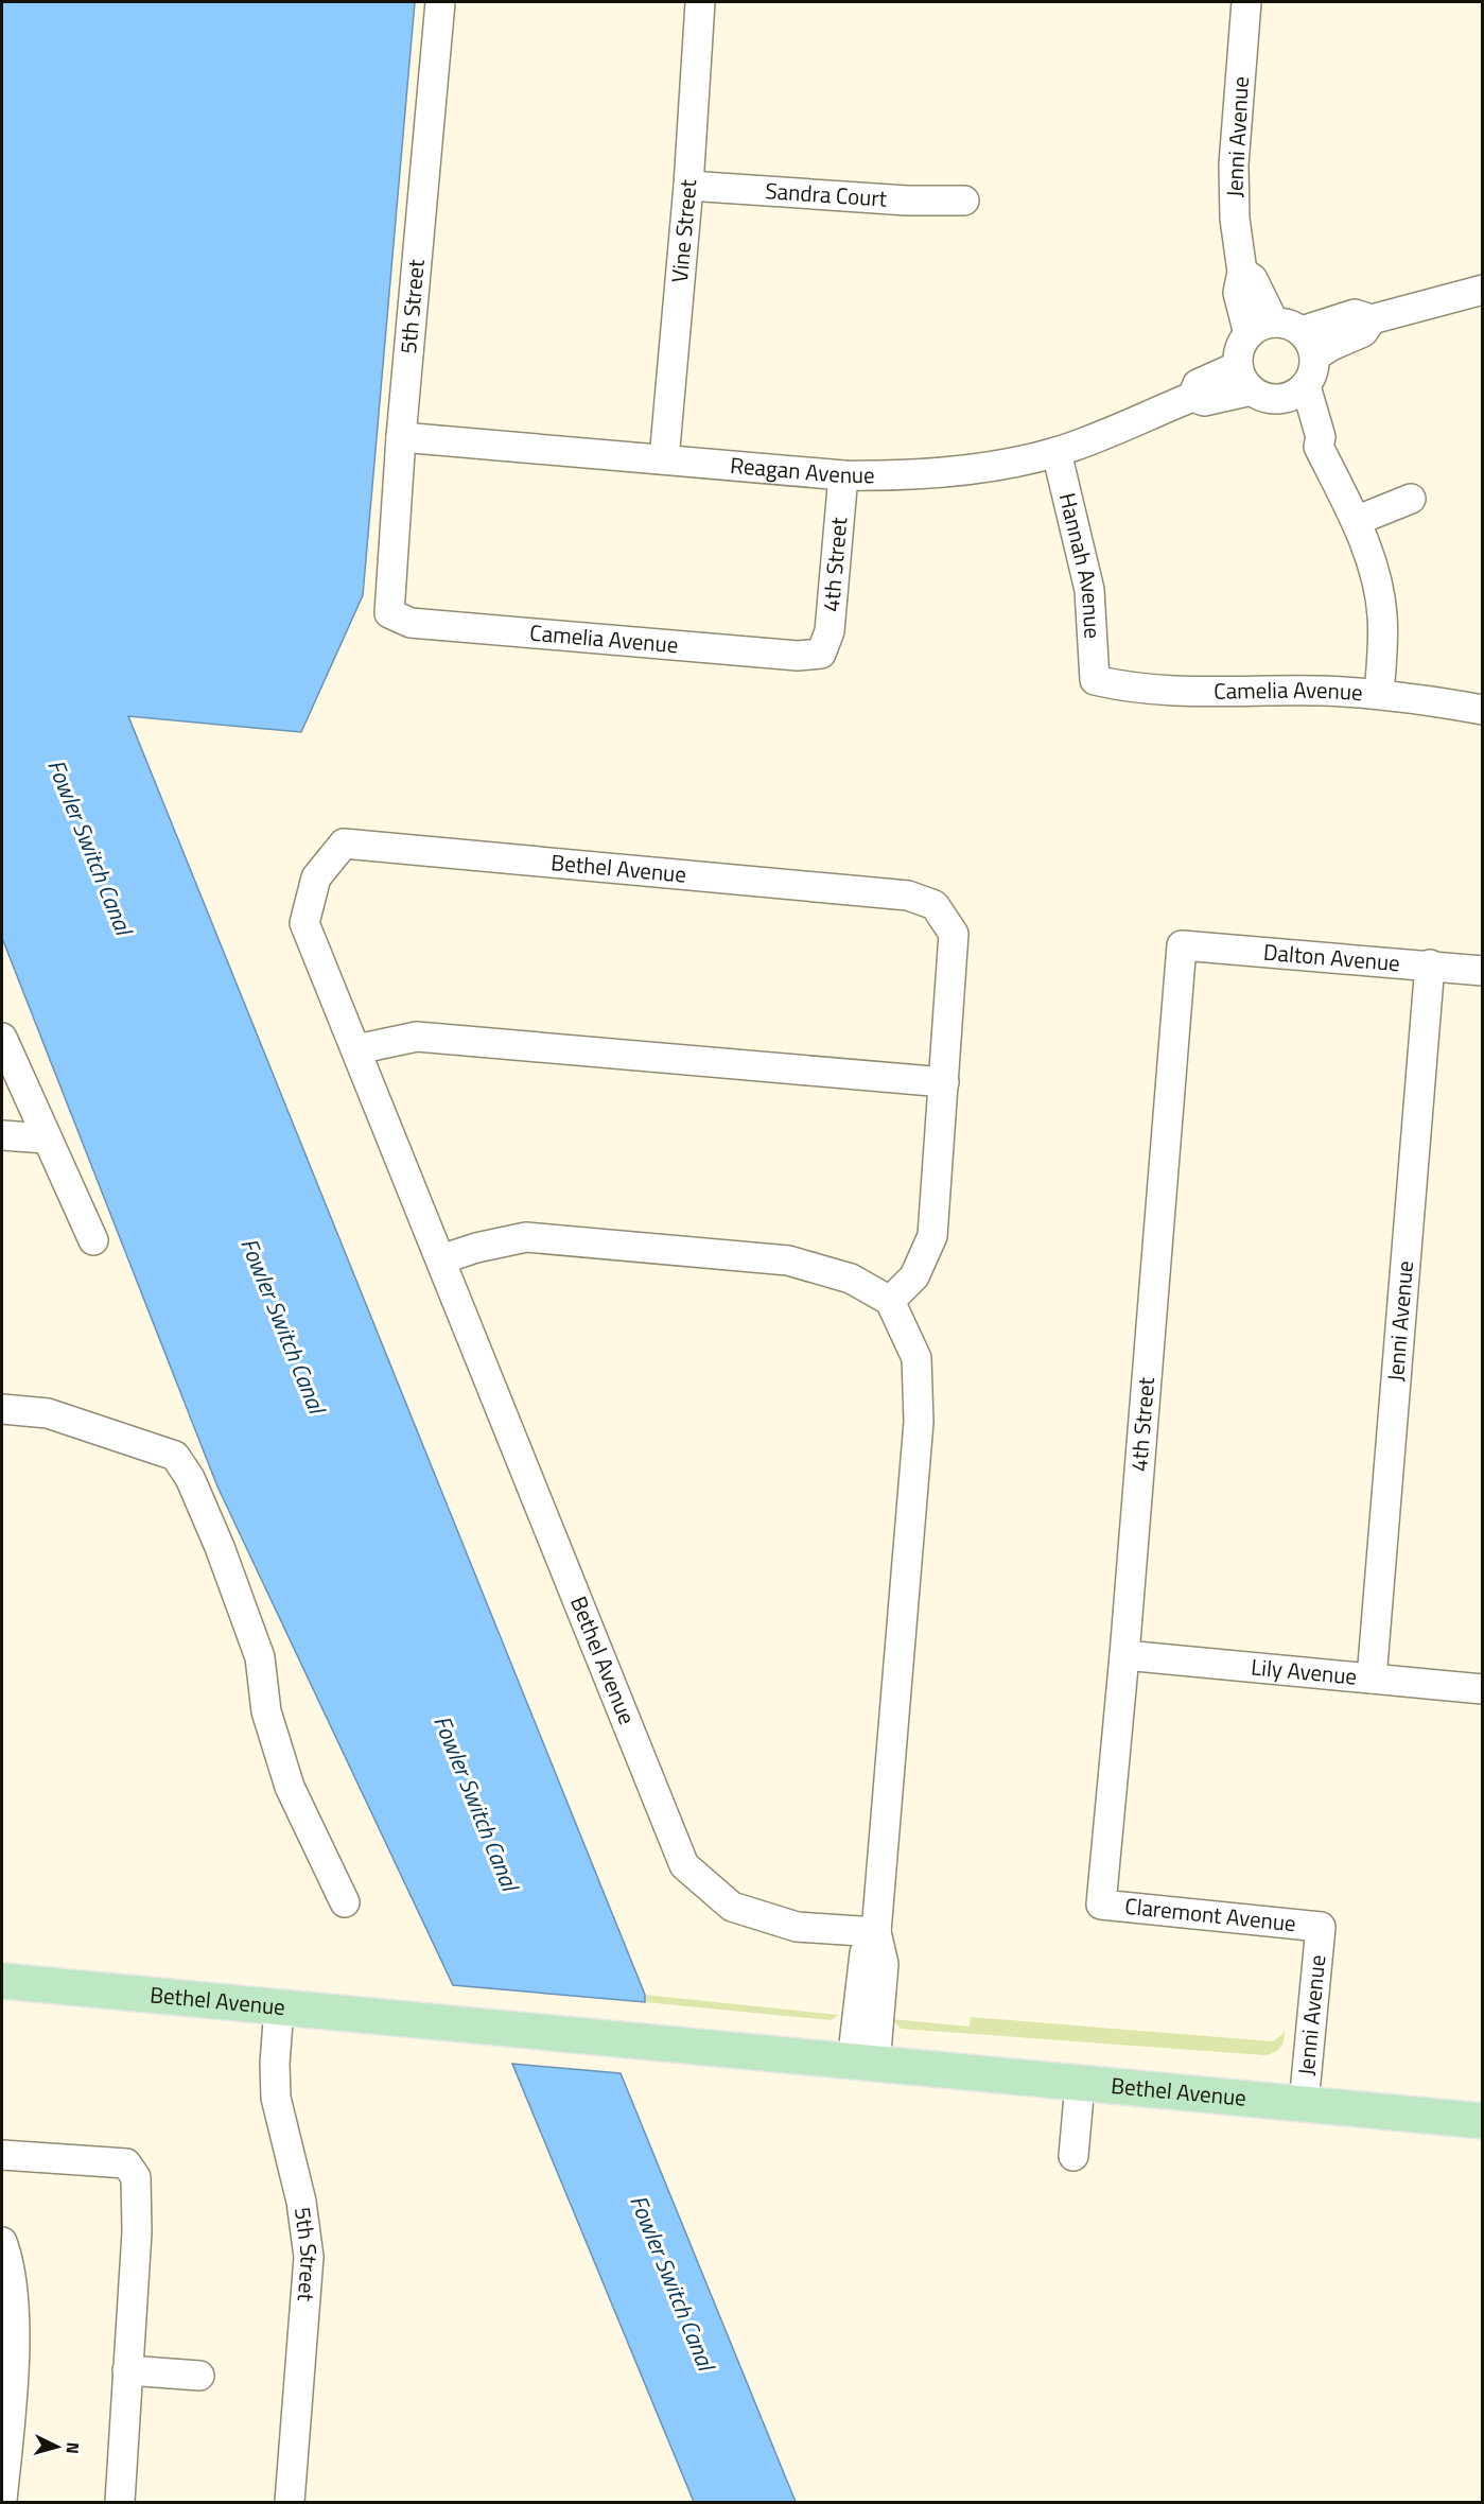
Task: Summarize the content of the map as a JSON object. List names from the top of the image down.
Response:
{
  "streets": {
    "main road": ["Bethel Avenue"],
    "street": [
      "Jenni Avenue",
      "Sandra Court",
      "Vine Street",
      "5th Street",
      "Reagan Avenue",
      "4th Street",
      "Hannah Avenue",
      "Camelia Avenue",
      "Dalton Avenue",
      "Lily Avenue",
      "Claremont Avenue"
    ]
  },
  "crossings": [
    ["Jenni Avenue", "Reagan Avenue"],
    ["Jenni Avenue", "Bethel Avenue"],
    ["Jenni Avenue", "Dalton Avenue"],
    ["Jenni Avenue", "Lily Avenue"],
    ["Jenni Avenue", "Claremont Avenue"],
    ["Sandra Court", "Vine Street"],
    ["Vine Street", "Reagan Avenue"],
    ["5th Street", "Reagan Avenue"],
    ["5th Street", "Camelia Avenue"],
    ["5th Street", "Bethel Avenue"],
    ["Reagan Avenue", "4th Street"],
    ["Reagan Avenue", "Hannah Avenue"],
    ["4th Street", "Camelia Avenue"],
    ["4th Street", "Dalton Avenue"],
    ["4th Street", "Lily Avenue"],
    ["4th Street", "Claremont Avenue"],
    ["Hannah Avenue", "Camelia Avenue"]
  ],
  "water": ["Fowler Switch Canal"],
  "north": "right"
}
